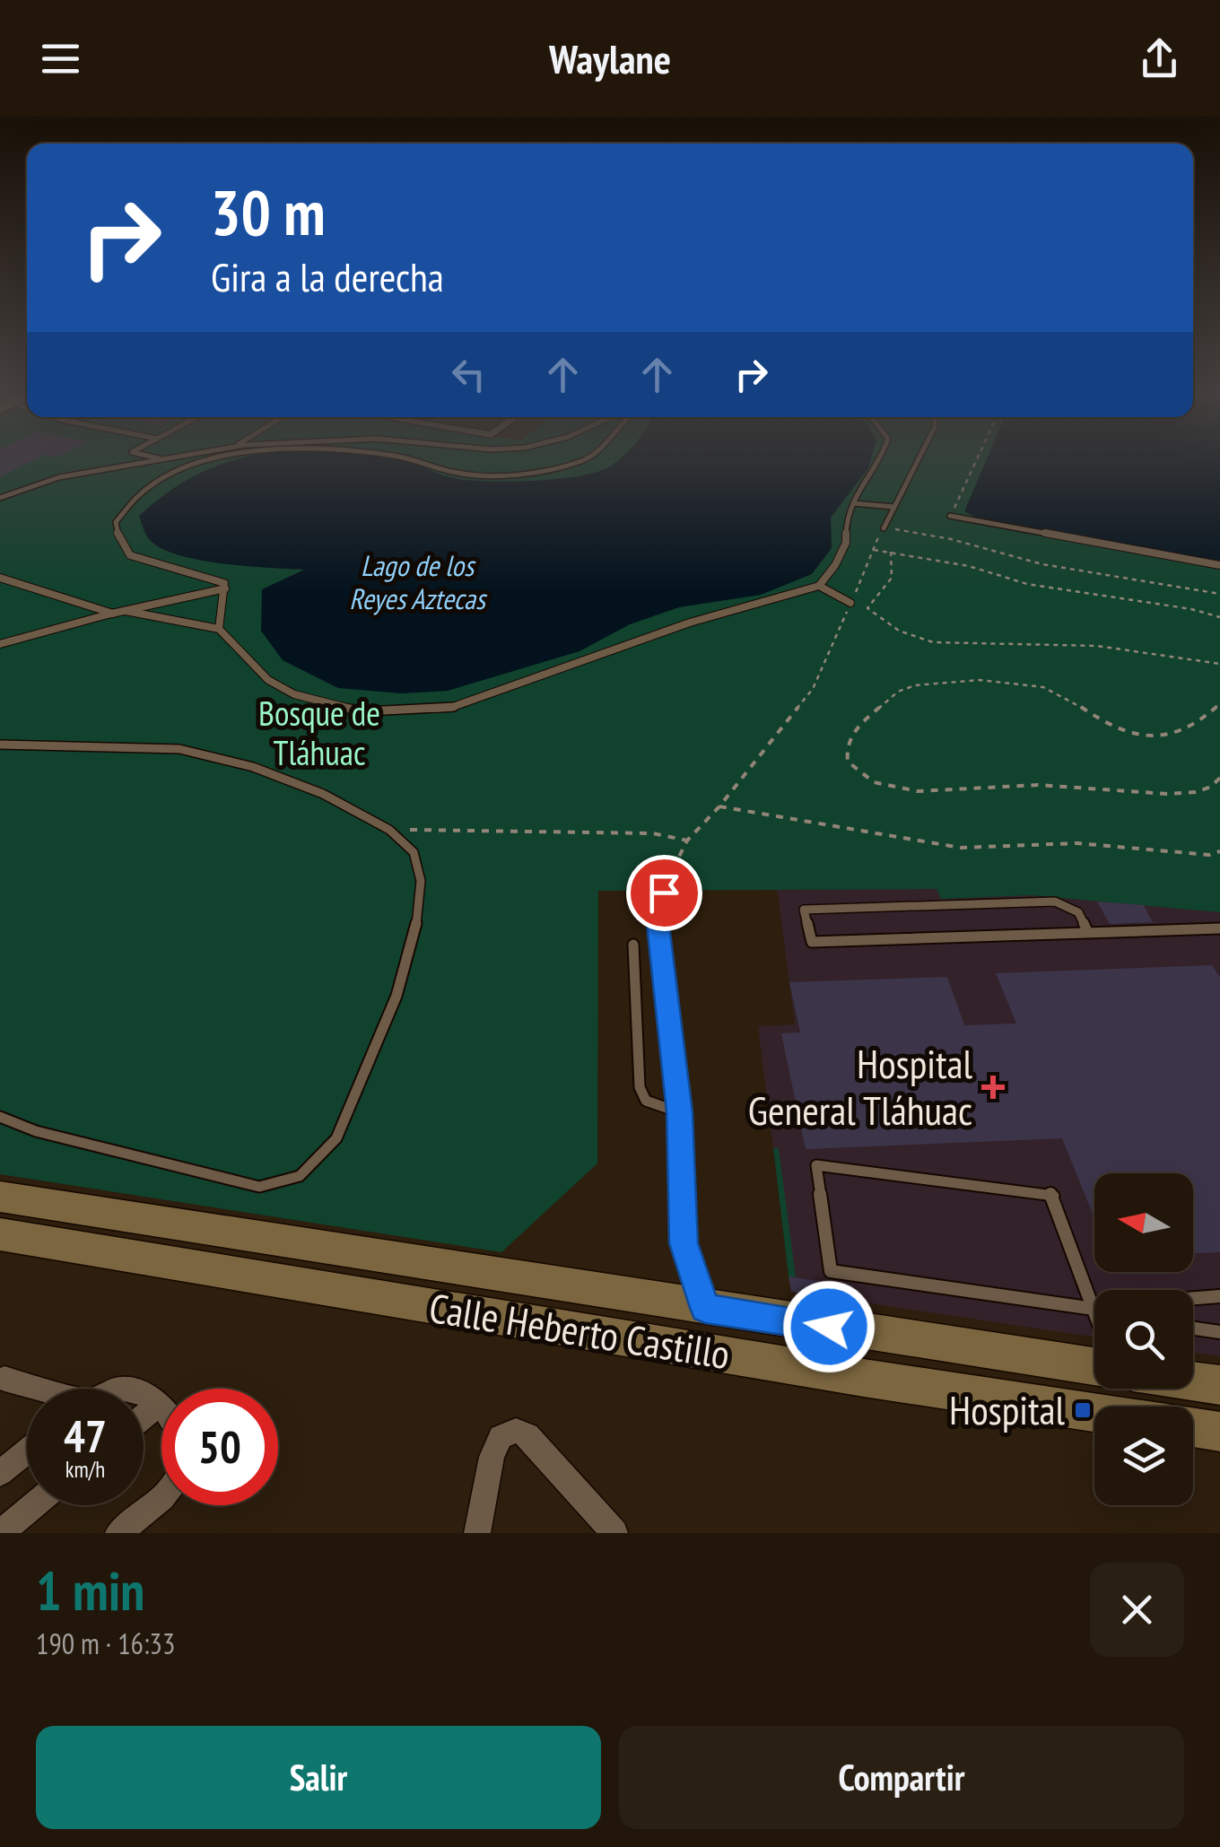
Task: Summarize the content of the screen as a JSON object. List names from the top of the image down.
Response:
{
  "streets": {
    "main road": ["Calle Heberto Castillo"]
  },
  "water": ["Lago de los Reyes Aztecas"],
  "parks": ["Bosque de Tláhuac"],
  "places": {
    "health": ["Hospital General Tláhuac"],
    "transit": ["Hospital"]
  },
  "north": "left",
  "page": {
    "header": "Waylane",
    "turn": ["30 m", "Gira a la derecha"],
    "speed": "47 km/h",
    "limit": "50",
    "heading": ["1 min", "190 m · 16:33"],
    "buttons": ["Salir", "Compartir"]
  }
}
